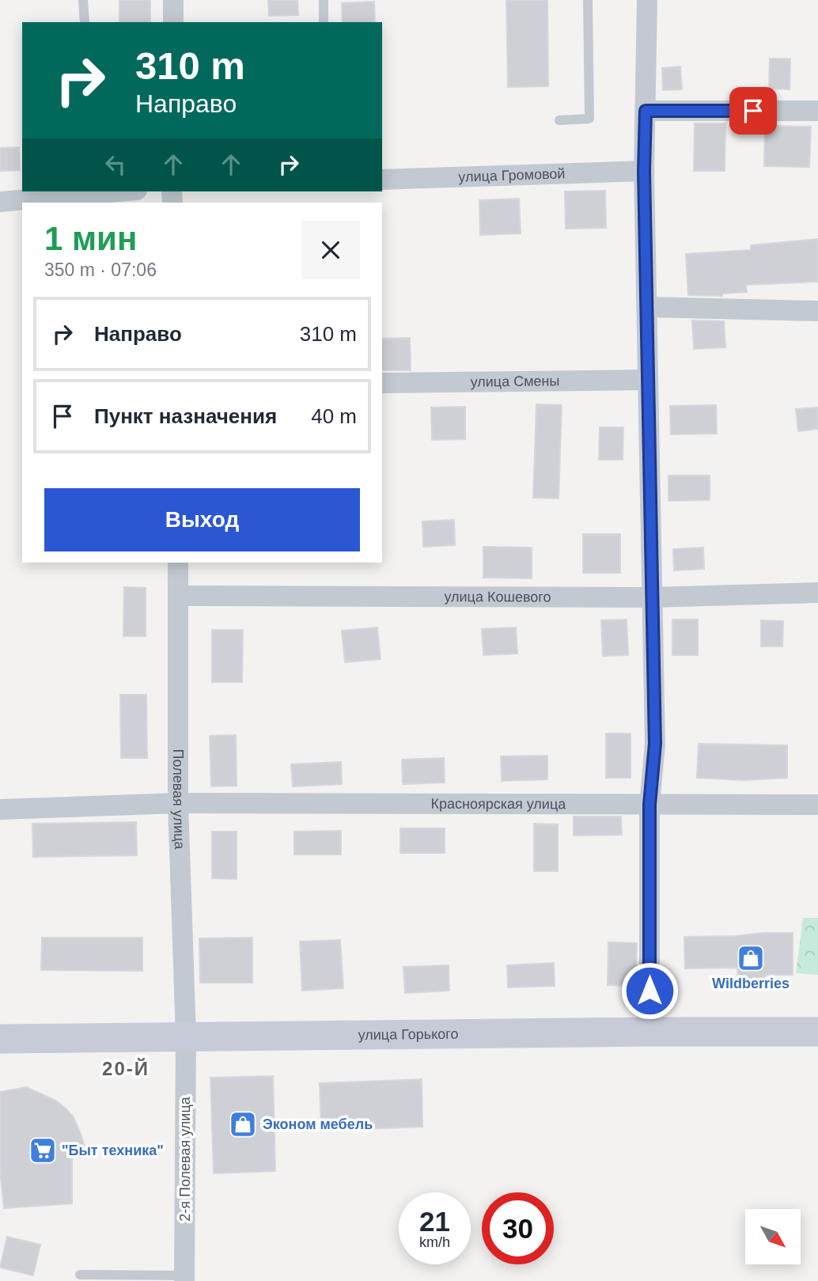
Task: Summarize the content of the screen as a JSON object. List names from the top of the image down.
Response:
{
  "streets": {
    "street": [
      "улица Громовой",
      "улица Смены",
      "улица Кошевого",
      "Полевая улица",
      "Красноярская улица",
      "улица Горького",
      "2-я Полевая улица"
    ]
  },
  "crossings": [
    ["улица Кошевого", "Полевая улица"],
    ["Полевая улица", "Красноярская улица"],
    ["Полевая улица", "улица Горького"],
    ["Полевая улица", "2-я Полевая улица"],
    ["улица Горького", "2-я Полевая улица"]
  ],
  "districts": ["20-Й"],
  "places": {
    "shop": ["Wildberries", "Эконом мебель"],
    "supermarket": ["\"Быт техника\""]
  },
  "north": "bottom right",
  "page": {
    "turn": ["310 m", "Направо"],
    "heading": ["1 мин", "350 m · 07:06"],
    "list": [
      {
        "name": "Направо",
        "value": "310 m"
      },
      {
        "name": "Пункт назначения",
        "value": "40 m"
      }
    ],
    "buttons": "Выход",
    "speed": "21 km/h",
    "limit": "30"
  }
}
